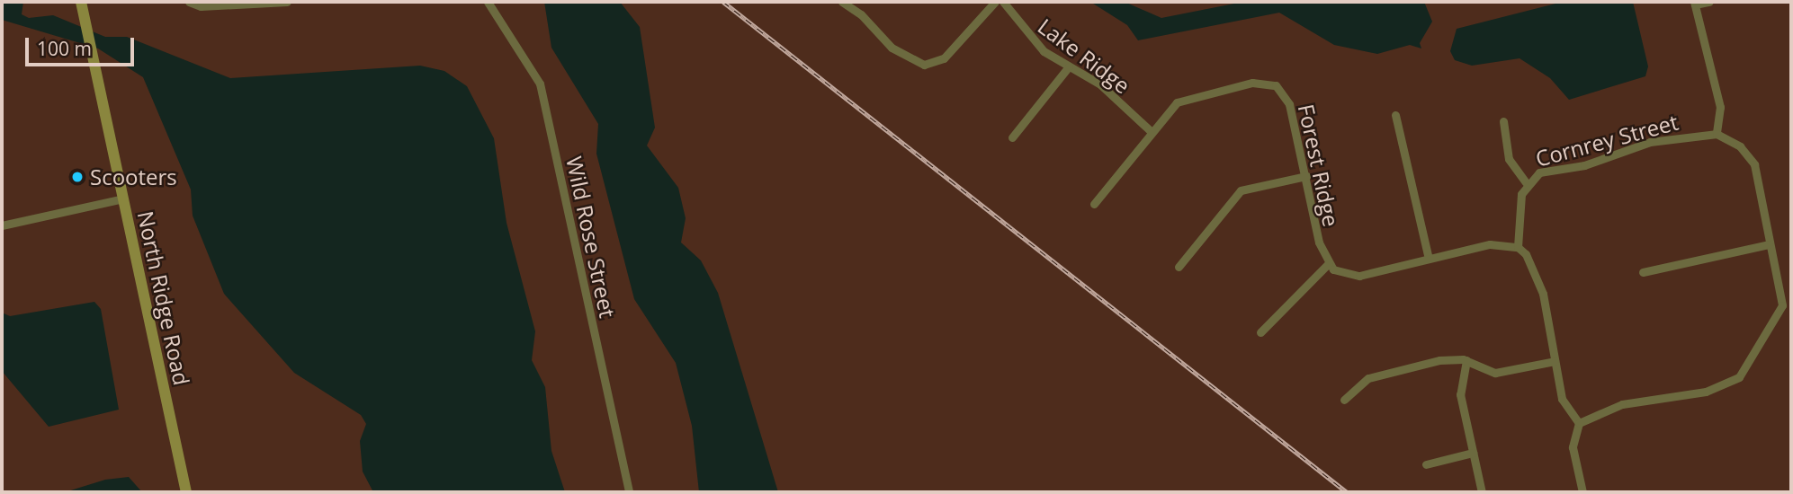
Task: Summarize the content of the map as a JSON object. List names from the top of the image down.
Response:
{
  "streets": {
    "main road": ["North Ridge Road"],
    "street": [
      "Lake Ridge",
      "Cornrey Street",
      "Forest Ridge",
      "Wild Rose Street"
    ]
  },
  "crossings": [
    ["Lake Ridge", "Forest Ridge"]
  ],
  "places": ["Scooters"],
  "scale_bar": "100 m"
}
